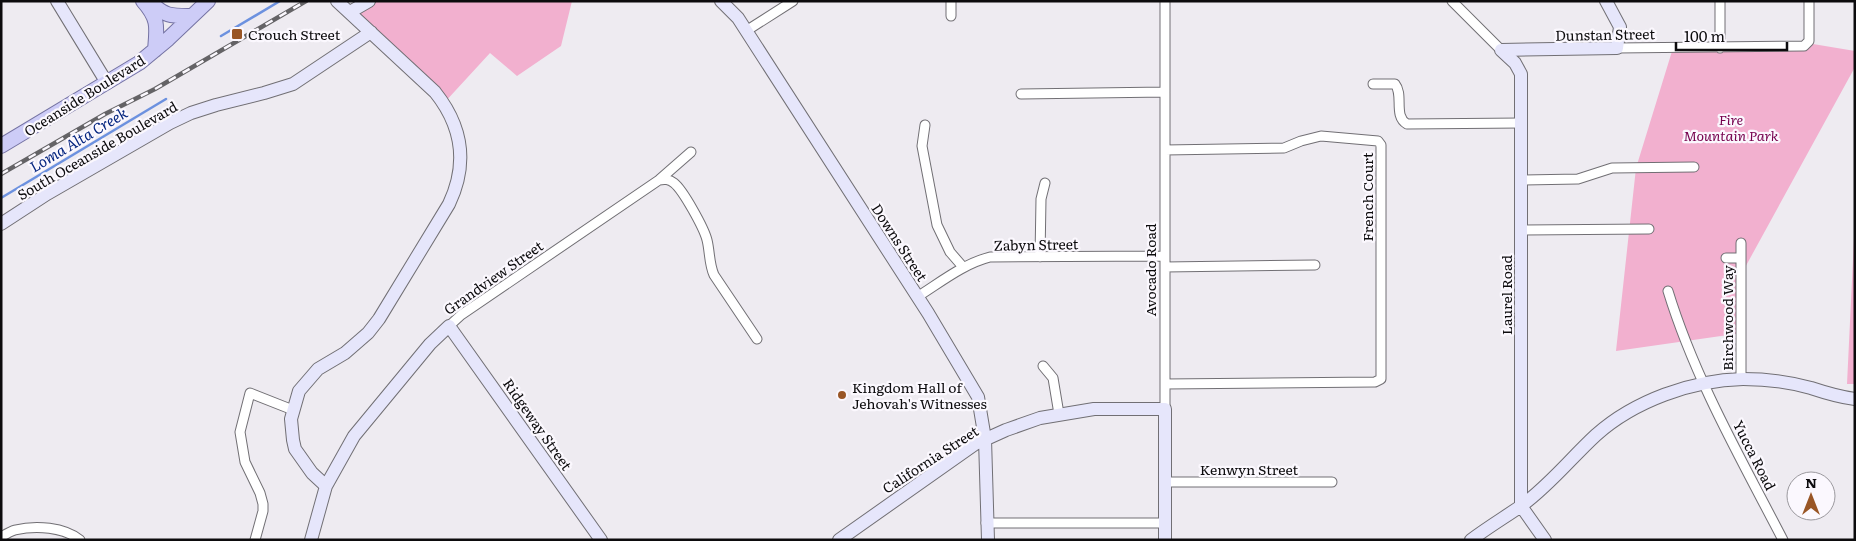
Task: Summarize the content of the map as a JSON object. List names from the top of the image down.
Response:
{
  "streets": {
    "main road": ["Oceanside Boulevard"],
    "street": [
      "Dunstan Street",
      "South Oceanside Boulevard",
      "French Court",
      "Downs Street",
      "Zabyn Street",
      "Avocado Road",
      "Grandview Street",
      "Laurel Road",
      "Birchwood Way",
      "Ridgeway Street",
      "Yucca Road",
      "California Street",
      "Kenwyn Street"
    ]
  },
  "crossings": [
    ["Dunstan Street", "Laurel Road"],
    ["French Court", "Avocado Road"],
    ["Downs Street", "Zabyn Street"],
    ["Downs Street", "California Street"],
    ["Zabyn Street", "Avocado Road"],
    ["Avocado Road", "California Street"],
    ["Avocado Road", "Kenwyn Street"],
    ["Grandview Street", "Ridgeway Street"]
  ],
  "water": ["Loma Alta Creek"],
  "parks": ["Fire Mountain Park"],
  "places": {
    "transit": ["Crouch Street"],
    "other": ["Kingdom Hall of Jehovah's Witnesses"]
  },
  "scale_bar": "100 m",
  "north": "top"
}
